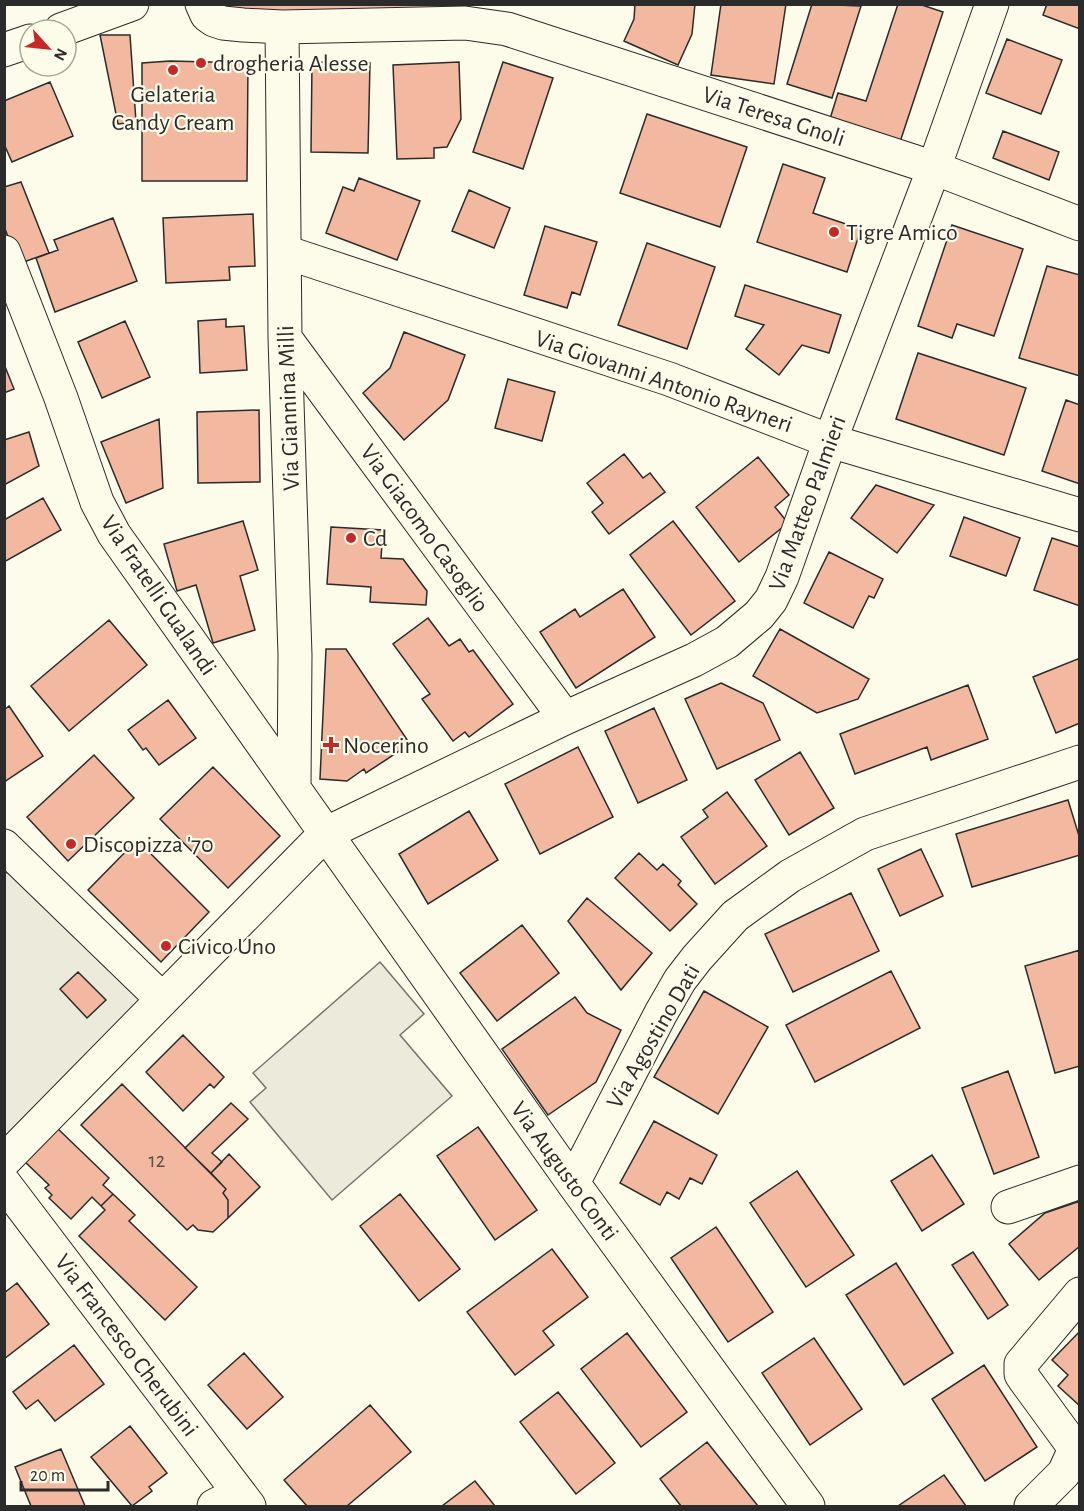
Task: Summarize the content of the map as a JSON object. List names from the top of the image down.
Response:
{
  "streets": {
    "street": [
      "Via Teresa Gnoli",
      "Via Giovanni Antonio Rayneri",
      "Via Giannina Milli",
      "Via Matteo Palmieri",
      "Via Giacomo Casoglio",
      "Via Fratelli Gualandi",
      "Via Agostino Dati",
      "Via Augusto Conti",
      "Via Francesco Cherubini"
    ]
  },
  "crossings": [
    ["Via Teresa Gnoli", "Via Giannina Milli"],
    ["Via Teresa Gnoli", "Via Matteo Palmieri"],
    ["Via Giovanni Antonio Rayneri", "Via Giannina Milli"],
    ["Via Giovanni Antonio Rayneri", "Via Matteo Palmieri"],
    ["Via Giannina Milli", "Via Giacomo Casoglio"],
    ["Via Giannina Milli", "Via Fratelli Gualandi"],
    ["Via Matteo Palmieri", "Via Giacomo Casoglio"],
    ["Via Matteo Palmieri", "Via Fratelli Gualandi"],
    ["Via Matteo Palmieri", "Via Augusto Conti"],
    ["Via Fratelli Gualandi", "Via Augusto Conti"],
    ["Via Agostino Dati", "Via Augusto Conti"]
  ],
  "places": {
    "other": [
      "drogheria Alesse",
      "Gelateria Candy Cream",
      "Tigre Amico",
      "Cd",
      "Discopizza '70",
      "Civico Uno"
    ],
    "health": ["Nocerino"]
  },
  "house_numbers": ["12"],
  "scale_bar": "20 m",
  "north": "bottom right"
}
